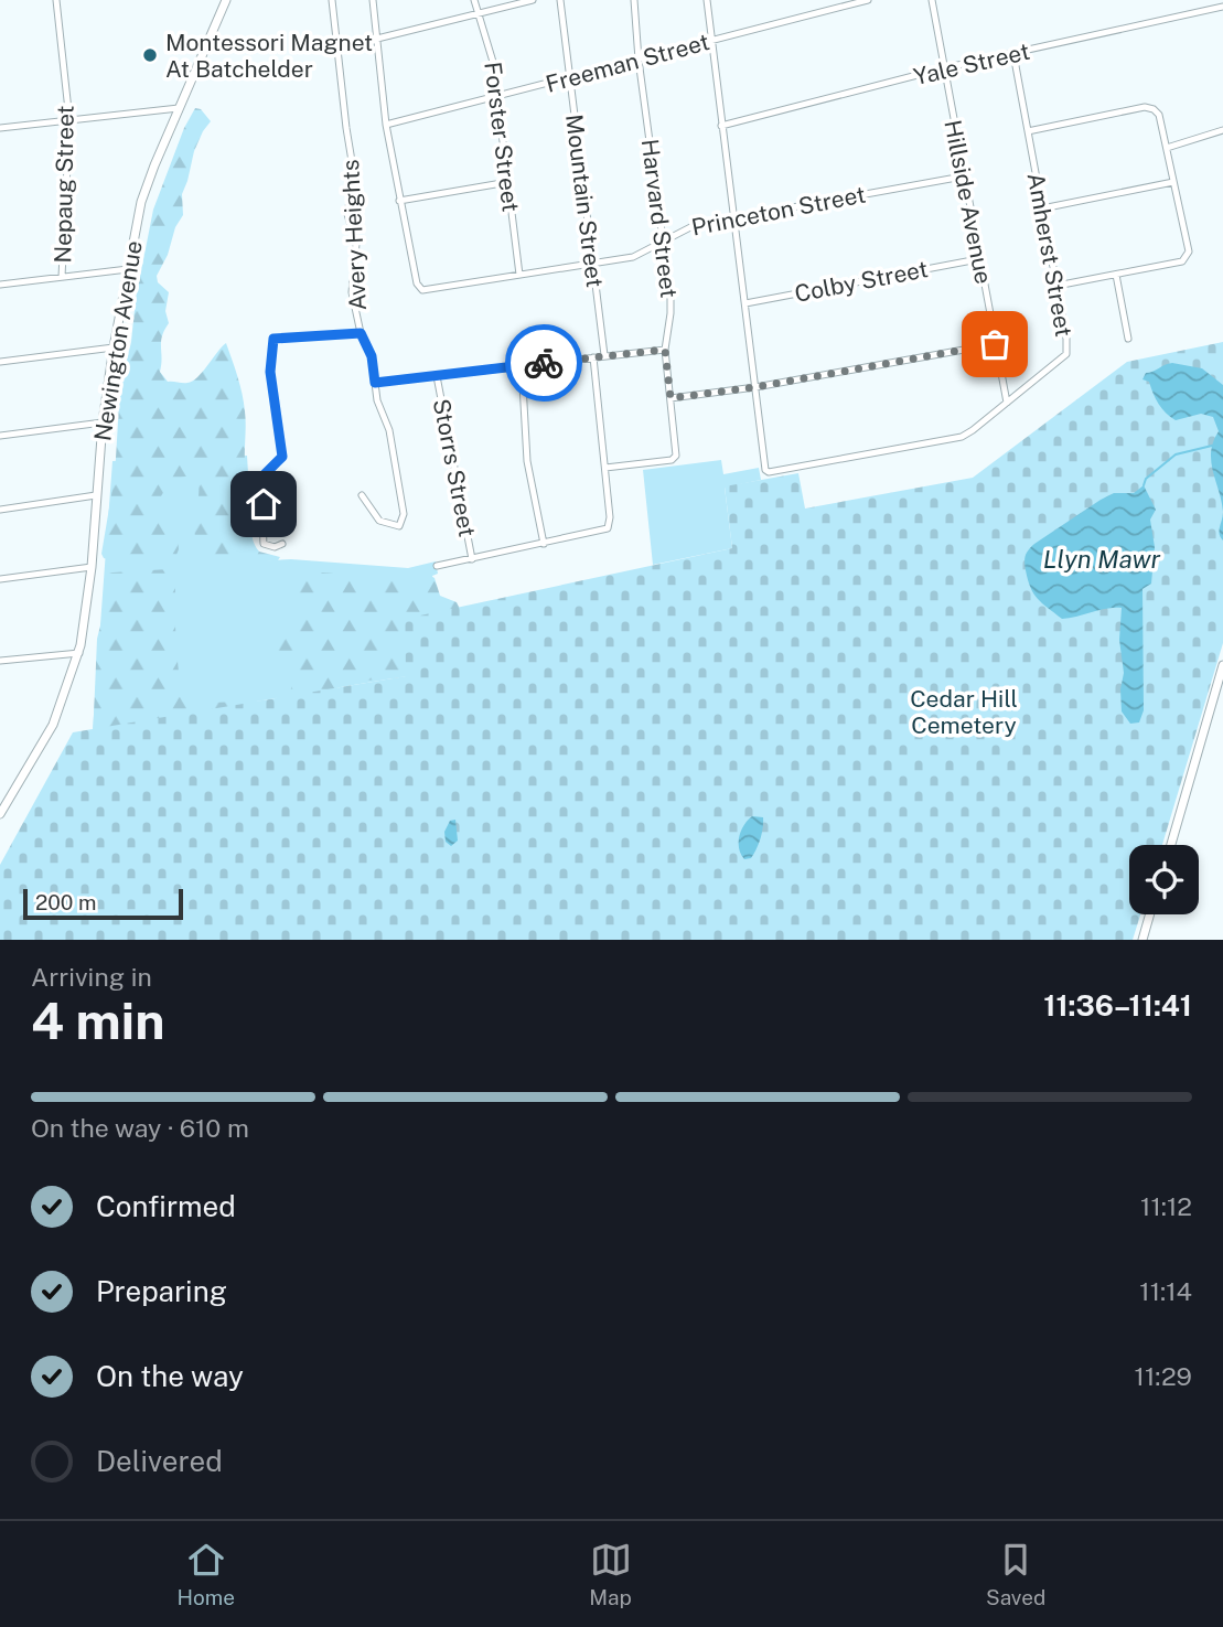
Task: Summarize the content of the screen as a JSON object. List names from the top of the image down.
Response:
{
  "streets": {
    "main road": ["Newington Avenue"],
    "street": [
      "Freeman Street",
      "Yale Street",
      "Forster Street",
      "Nepaug Street",
      "Mountain Street",
      "Hillside Avenue",
      "Princeton Street",
      "Harvard Street",
      "Avery Heights",
      "Amherst Street",
      "Colby Street",
      "Storrs Street"
    ]
  },
  "crossings": [
    ["Freeman Street", "Forster Street"],
    ["Freeman Street", "Mountain Street"],
    ["Freeman Street", "Harvard Street"],
    ["Yale Street", "Hillside Avenue"],
    ["Yale Street", "Amherst Street"],
    ["Forster Street", "Princeton Street"],
    ["Mountain Street", "Princeton Street"],
    ["Hillside Avenue", "Princeton Street"],
    ["Hillside Avenue", "Amherst Street"],
    ["Hillside Avenue", "Colby Street"],
    ["Princeton Street", "Harvard Street"]
  ],
  "water": ["Llyn Mawr"],
  "parks": ["Cedar Hill Cemetery"],
  "places": ["Montessori Magnet At Batchelder"],
  "scale_bar": "200 m",
  "page": {
    "scale": "200 m",
    "heading": ["4 min", "Arriving in", "11:36–11:41"],
    "bar": "On the way · 610 m",
    "list": [
      ["Confirmed", "11:12"],
      ["Preparing", "11:14"],
      ["On the way", "11:29"],
      "Delivered"
    ],
    "tabs": ["Home", "Map", "Saved"]
  }
}
